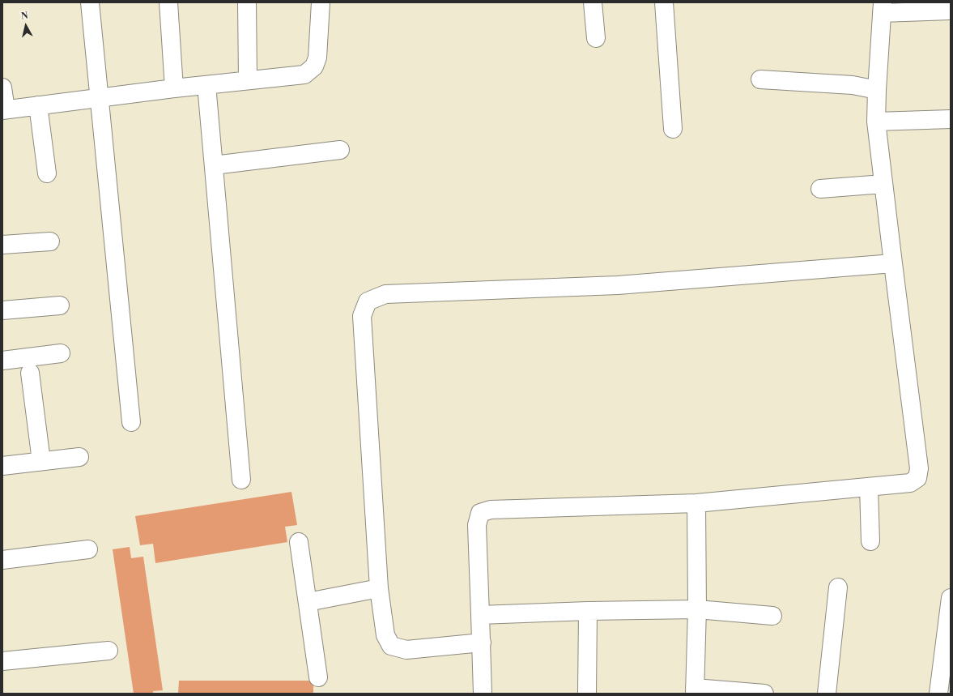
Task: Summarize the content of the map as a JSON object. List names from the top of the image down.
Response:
{
  "north": "top"
}
